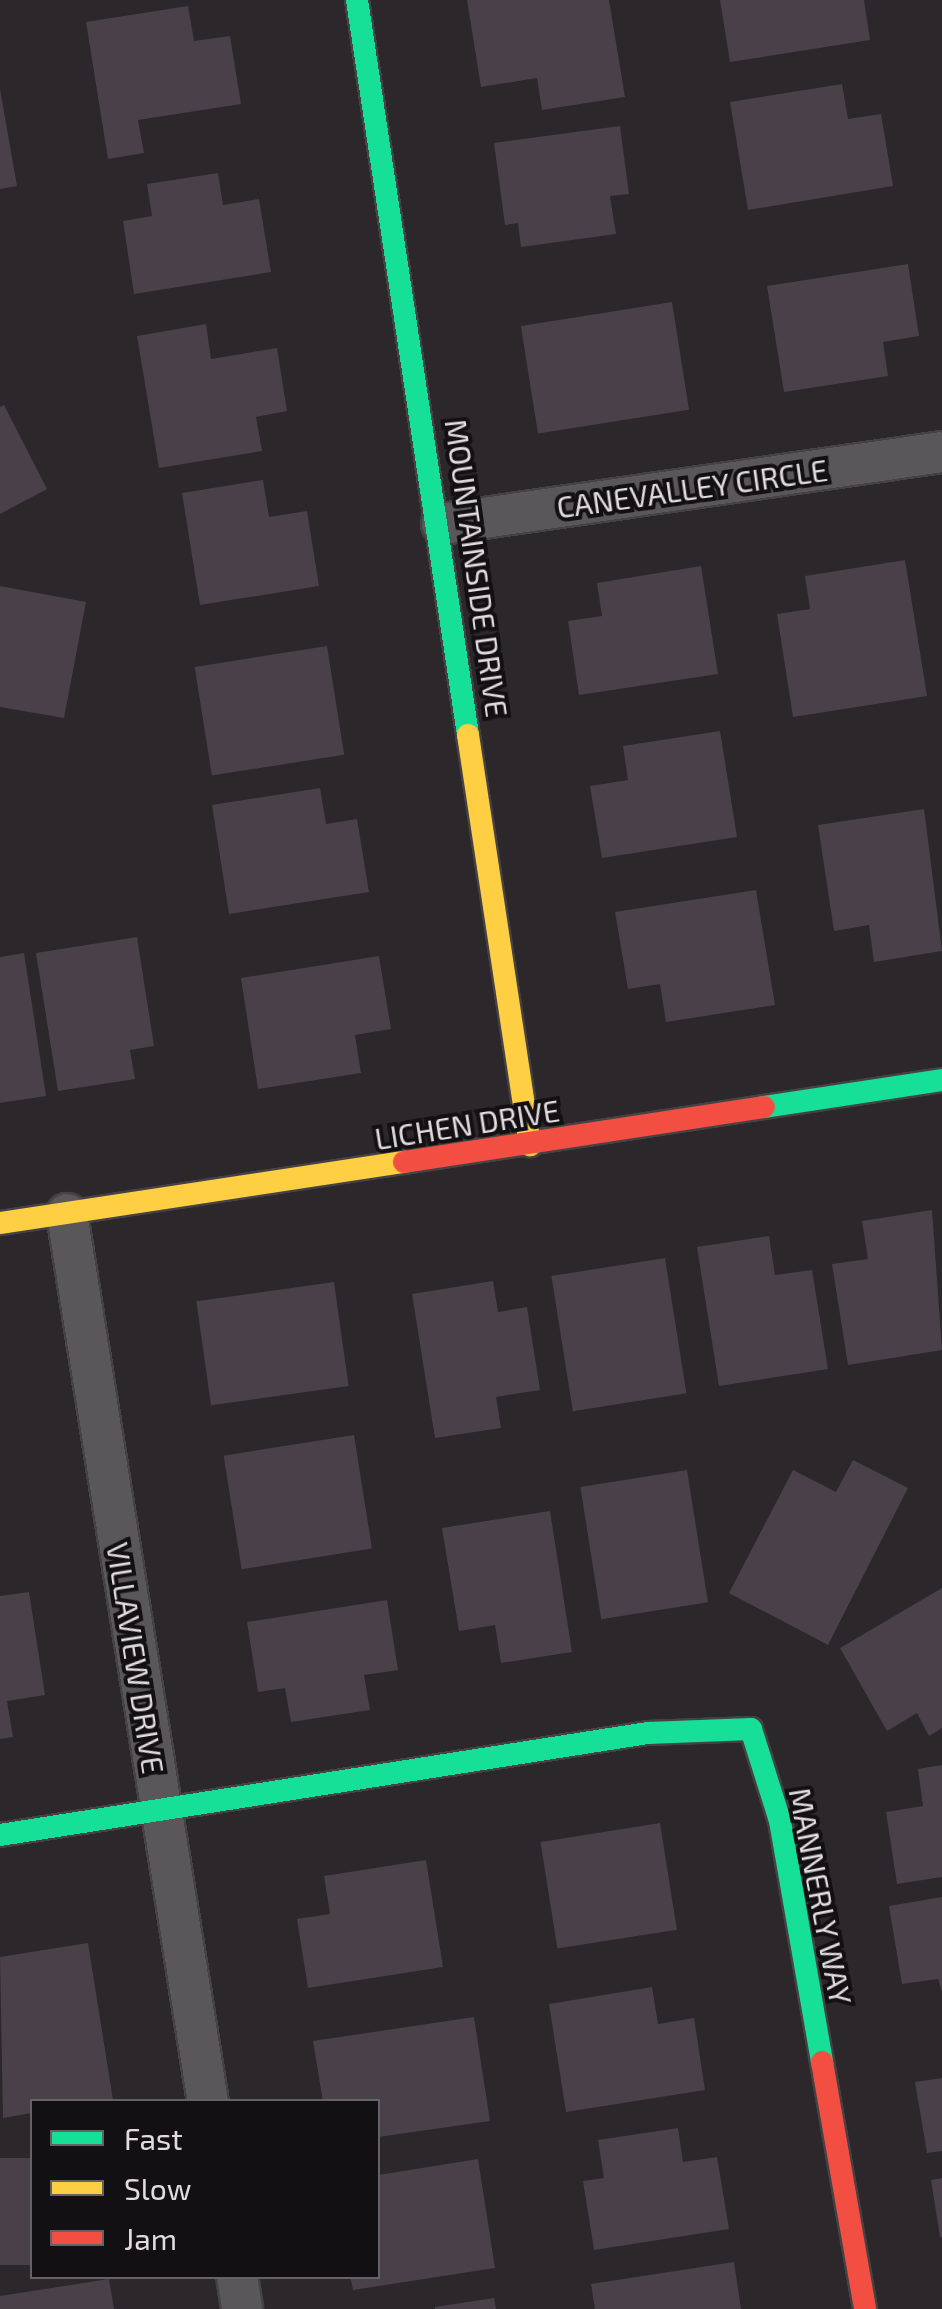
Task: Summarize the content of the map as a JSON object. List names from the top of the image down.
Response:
{
  "streets": {
    "street": [
      "CANEVALLEY CIRCLE",
      "MOUNTAINSIDE DRIVE",
      "LICHEN DRIVE",
      "VILLAVIEW DRIVE",
      "MANNERLY WAY"
    ]
  },
  "crossings": [
    ["CANEVALLEY CIRCLE", "MOUNTAINSIDE DRIVE"],
    ["MOUNTAINSIDE DRIVE", "LICHEN DRIVE"],
    ["LICHEN DRIVE", "VILLAVIEW DRIVE"],
    ["VILLAVIEW DRIVE", "MANNERLY WAY"]
  ],
  "legend": ["Fast", "Slow", "Jam"]
}
